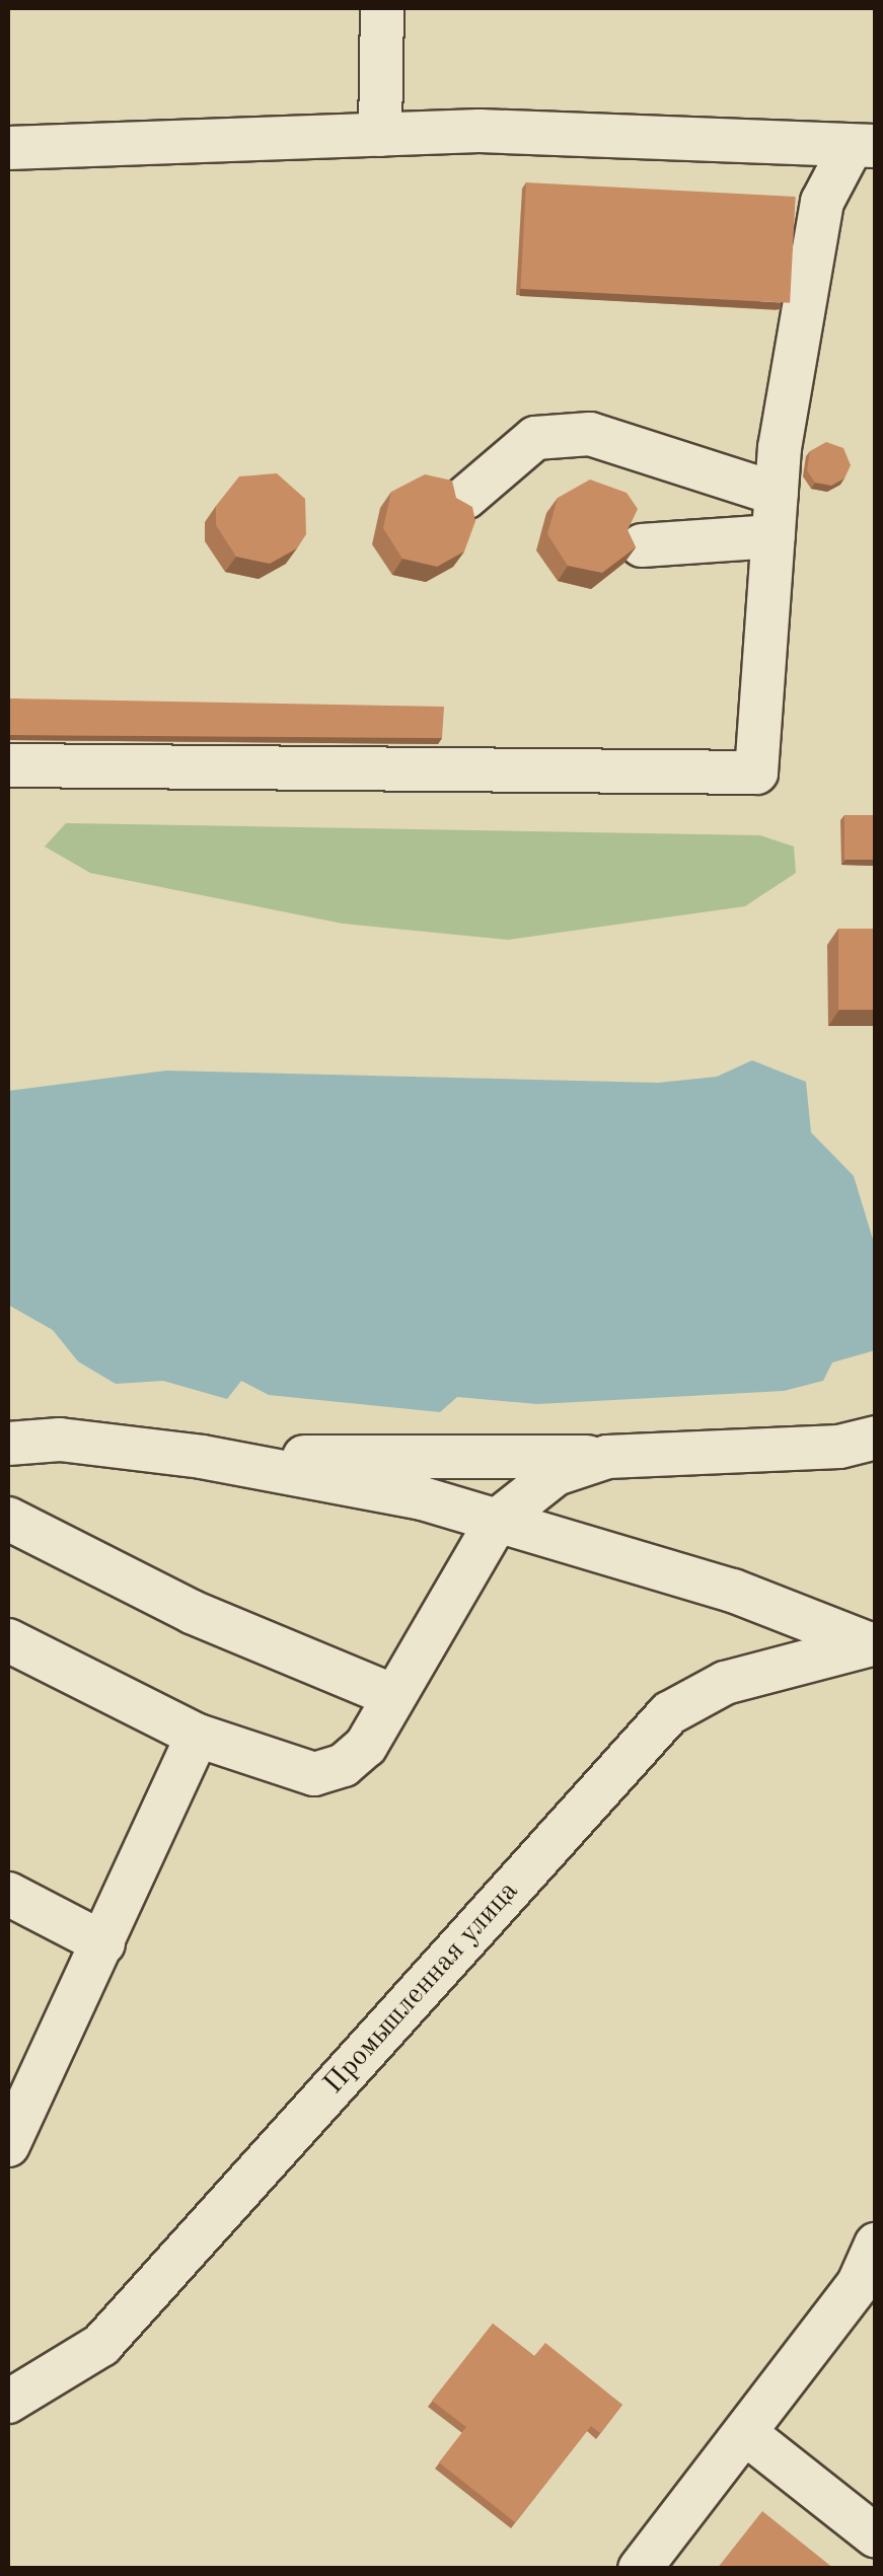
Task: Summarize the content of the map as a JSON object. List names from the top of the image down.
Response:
{
  "streets": {
    "street": ["Промышленная улица"]
  }
}
